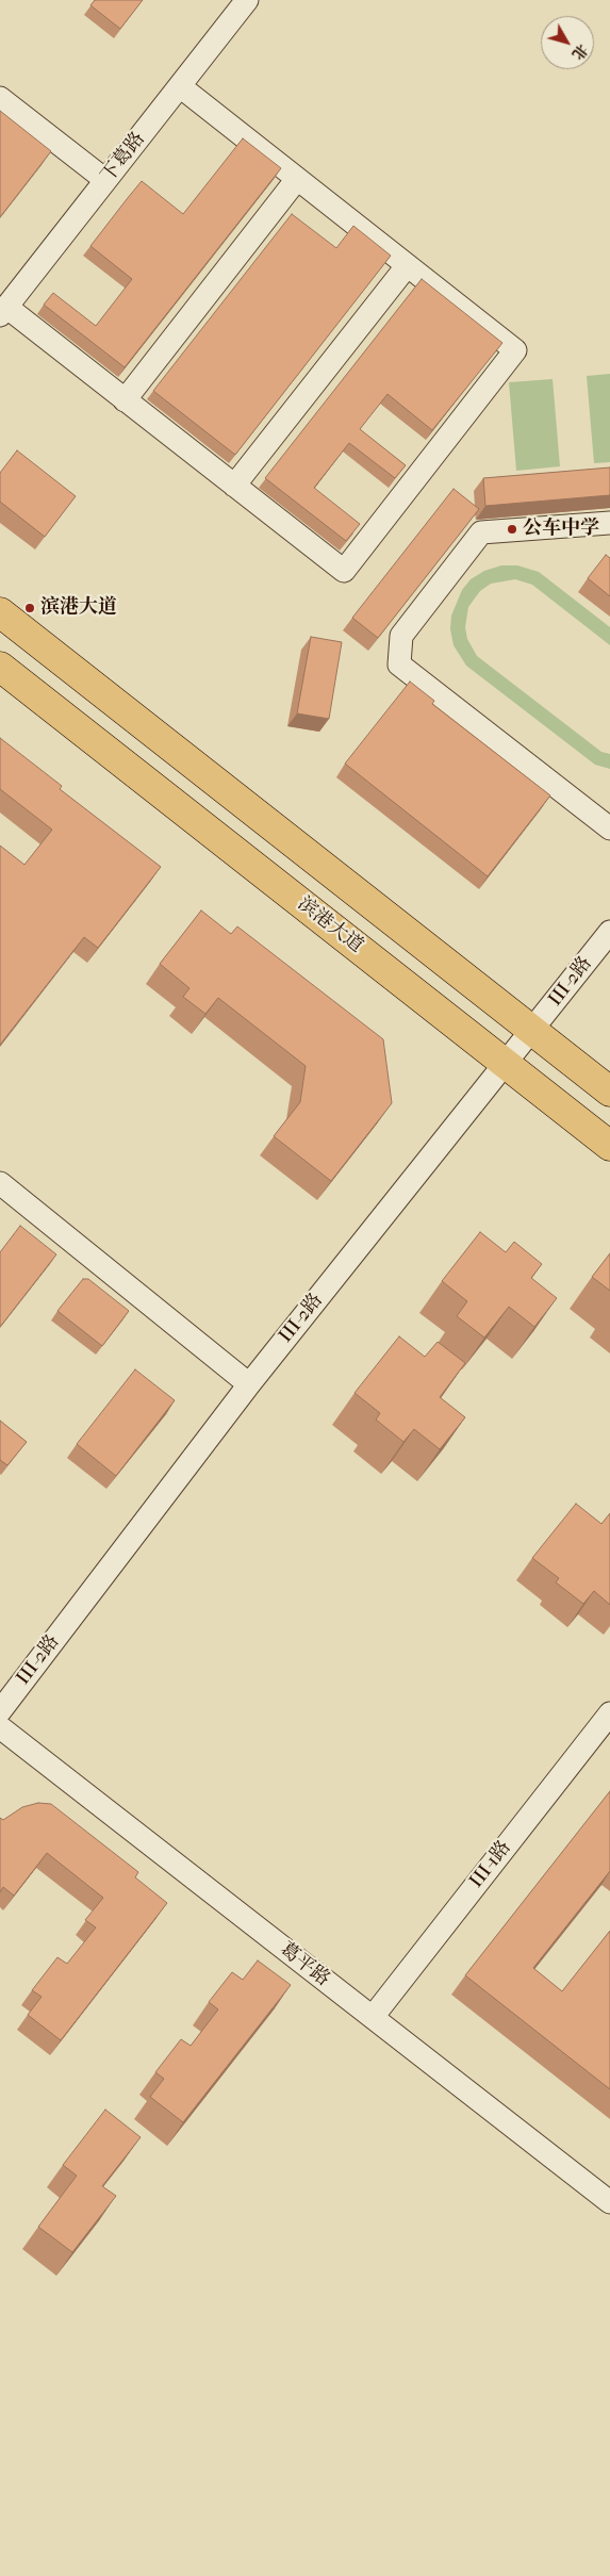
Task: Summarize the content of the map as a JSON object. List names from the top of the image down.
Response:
{
  "streets": {
    "main road": ["滨港大道"],
    "street": [
      "下葛路",
      "III-2路",
      "III-1路",
      "葛平路"
    ]
  },
  "crossings": [
    ["滨港大道", "III-2路"],
    ["III-1路", "葛平路"]
  ],
  "places": ["公车中学", "滨港大道"],
  "north": "bottom right"
}
